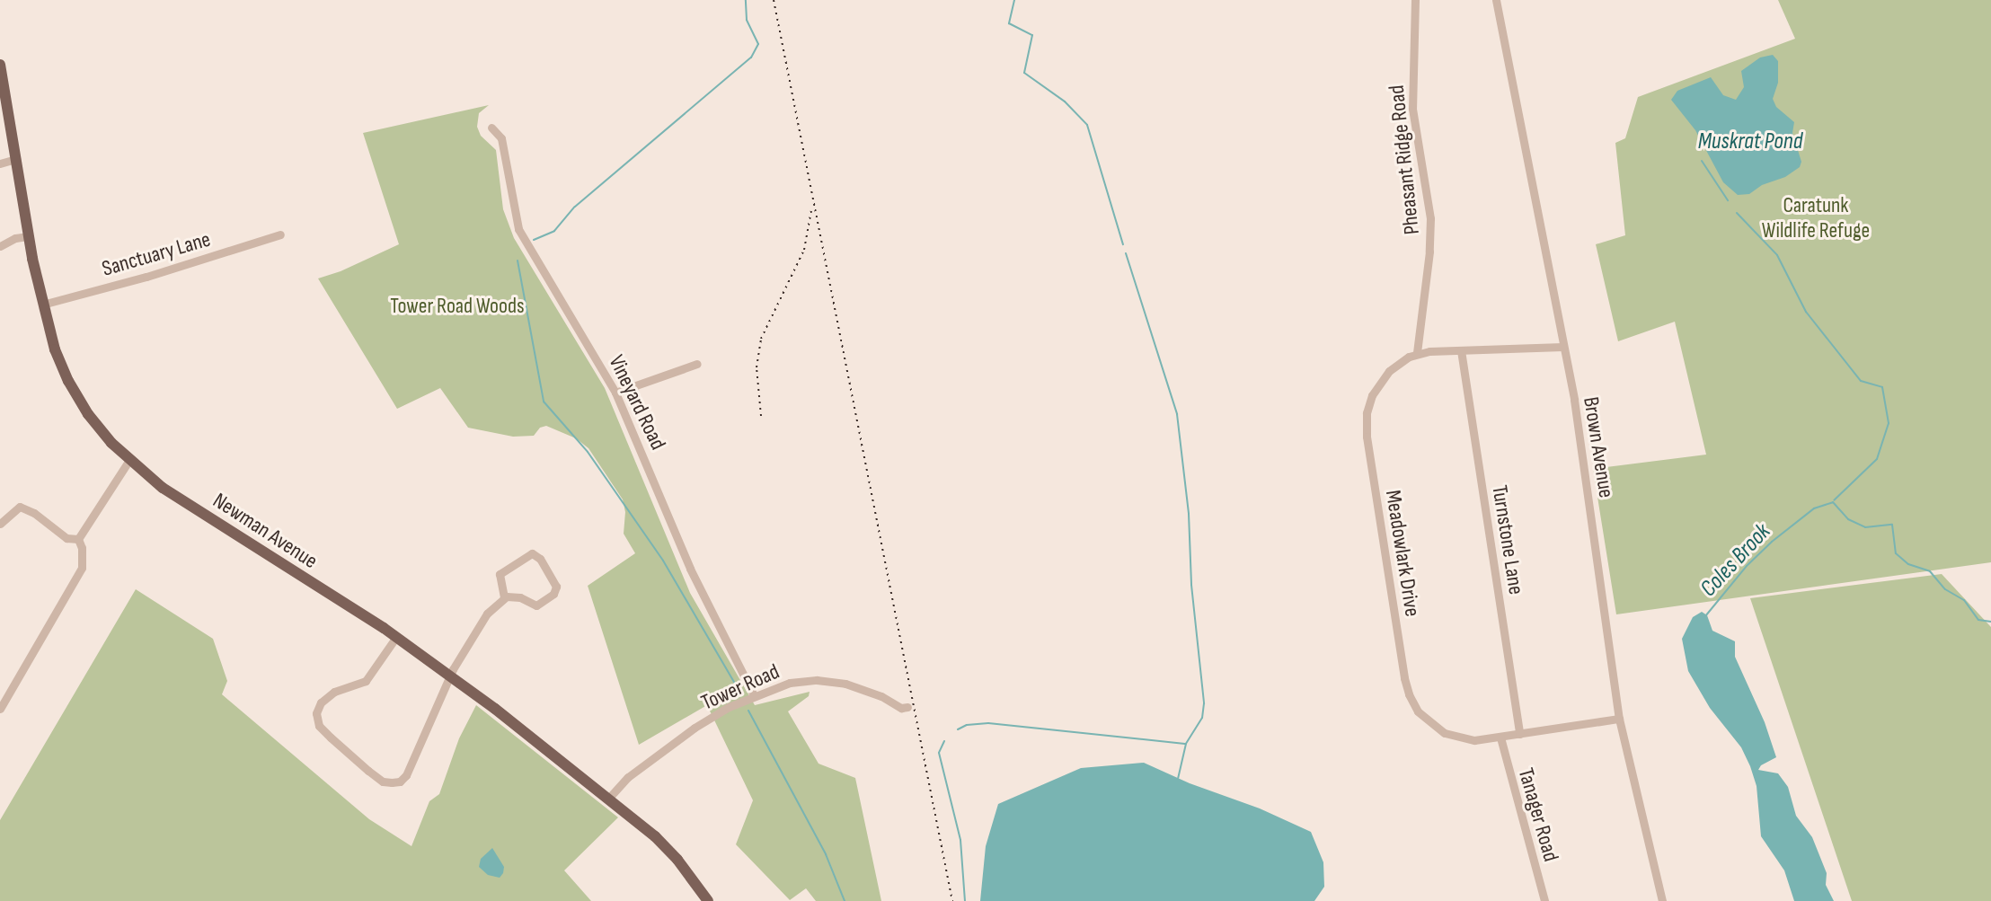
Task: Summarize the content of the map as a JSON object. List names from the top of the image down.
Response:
{
  "streets": {
    "main road": ["Newman Avenue"],
    "street": [
      "Pheasant Ridge Road",
      "Sanctuary Lane",
      "Vineyard Road",
      "Brown Avenue",
      "Turnstone Lane",
      "Meadowlark Drive",
      "Tower Road",
      "Tanager Road"
    ]
  },
  "crossings": [
    ["Pheasant Ridge Road", "Meadowlark Drive"],
    ["Sanctuary Lane", "Newman Avenue"],
    ["Vineyard Road", "Tower Road"],
    ["Brown Avenue", "Meadowlark Drive"],
    ["Newman Avenue", "Tower Road"],
    ["Turnstone Lane", "Meadowlark Drive"],
    ["Meadowlark Drive", "Tanager Road"]
  ],
  "water": ["Muskrat Pond", "Coles Brook"],
  "parks": ["Caratunk Wildlife Refuge", "Tower Road Woods"]
}
